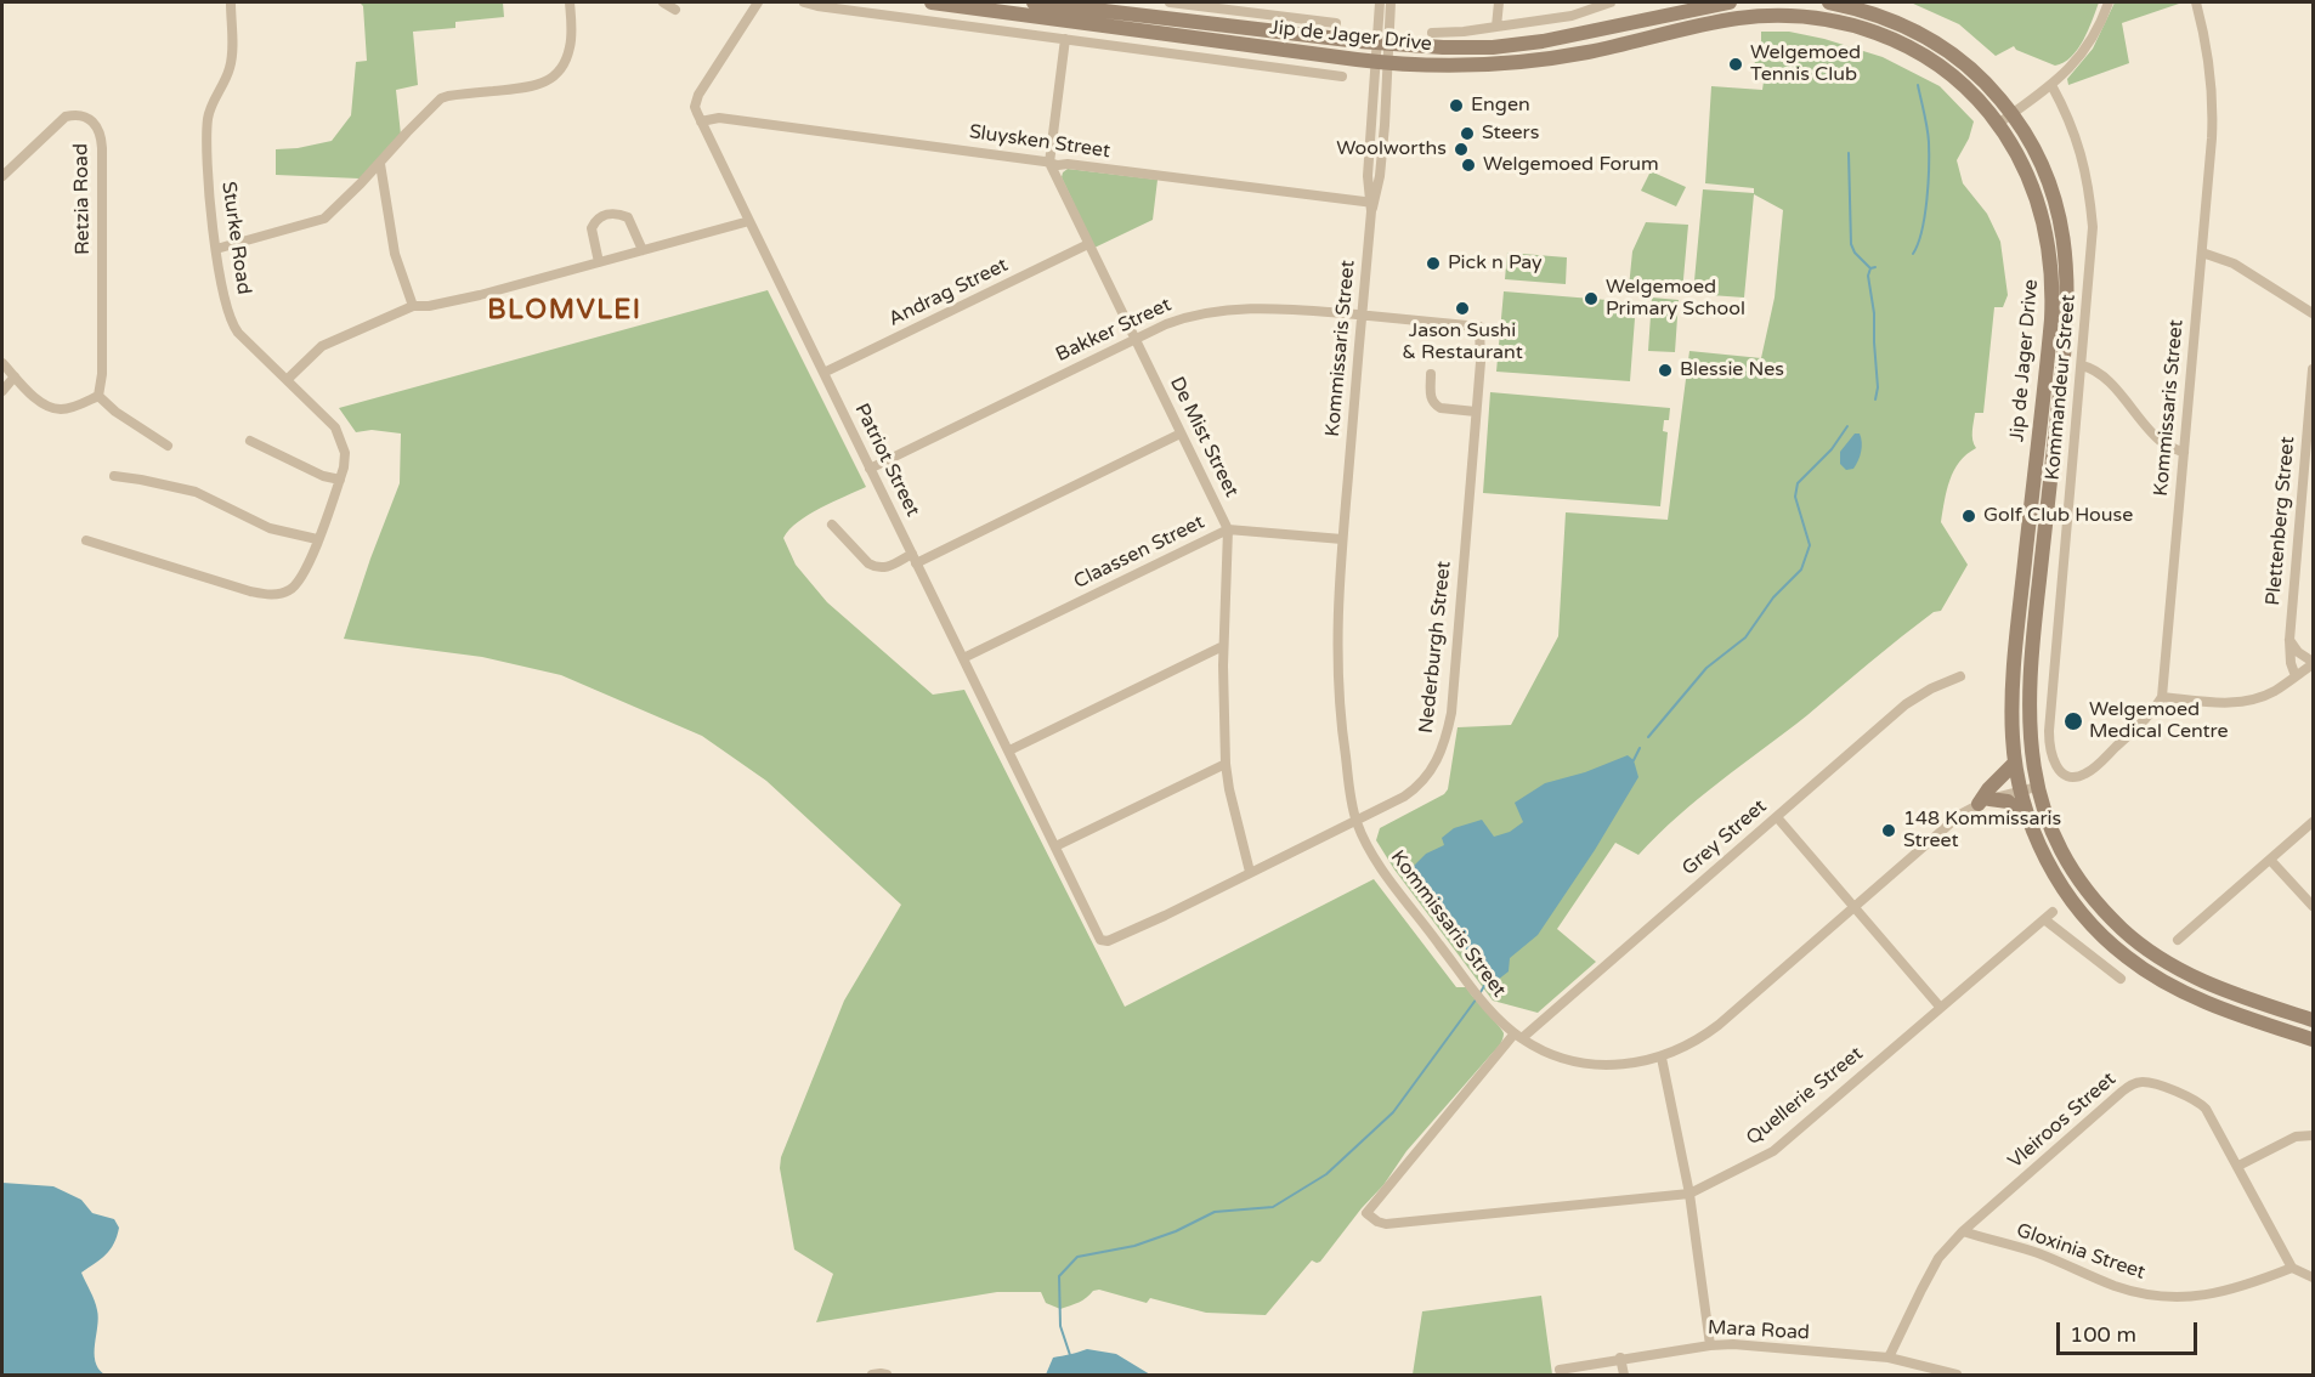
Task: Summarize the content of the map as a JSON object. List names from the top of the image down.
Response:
{
  "streets": {
    "main road": ["Jip de Jager Drive"],
    "street": [
      "Sluysken Street",
      "Retzia Road",
      "Sturke Road",
      "Andrag Street",
      "Bakker Street",
      "Kommissaris Street",
      "Kommandeur Street",
      "De Mist Street",
      "Patriot Street",
      "Plettenberg Street",
      "Claassen Street",
      "Nederburgh Street",
      "Grey Street",
      "Quellerie Street",
      "Vleiroos Street",
      "Gloxinia Street",
      "Mara Road"
    ]
  },
  "crossings": [
    ["Jip de Jager Drive", "Kommissaris Street"],
    ["Sluysken Street", "Kommissaris Street"],
    ["Sluysken Street", "De Mist Street"],
    ["Sluysken Street", "Patriot Street"],
    ["Andrag Street", "De Mist Street"],
    ["Andrag Street", "Patriot Street"],
    ["Bakker Street", "Kommissaris Street"],
    ["Bakker Street", "De Mist Street"],
    ["Bakker Street", "Patriot Street"],
    ["Bakker Street", "Nederburgh Street"],
    ["Kommissaris Street", "Kommandeur Street"],
    ["Kommissaris Street", "Claassen Street"],
    ["Kommissaris Street", "Nederburgh Street"],
    ["Kommissaris Street", "Grey Street"],
    ["De Mist Street", "Claassen Street"],
    ["De Mist Street", "Nederburgh Street"],
    ["Patriot Street", "Claassen Street"],
    ["Patriot Street", "Nederburgh Street"],
    ["Grey Street", "Quellerie Street"],
    ["Vleiroos Street", "Gloxinia Street"],
    ["Vleiroos Street", "Mara Road"]
  ],
  "districts": ["BLOMVLEI"],
  "places": [
    "Welgemoed Tennis Club",
    "Engen",
    "Steers",
    "Woolworths",
    "Welgemoed Forum",
    "Pick n Pay",
    "Welgemoed Primary School",
    "Jason Sushi & Restaurant",
    "Blessie Nes",
    "Golf Club House",
    "Welgemoed Medical Centre",
    "148 Kommissaris Street"
  ],
  "scale_bar": "100 m"
}
